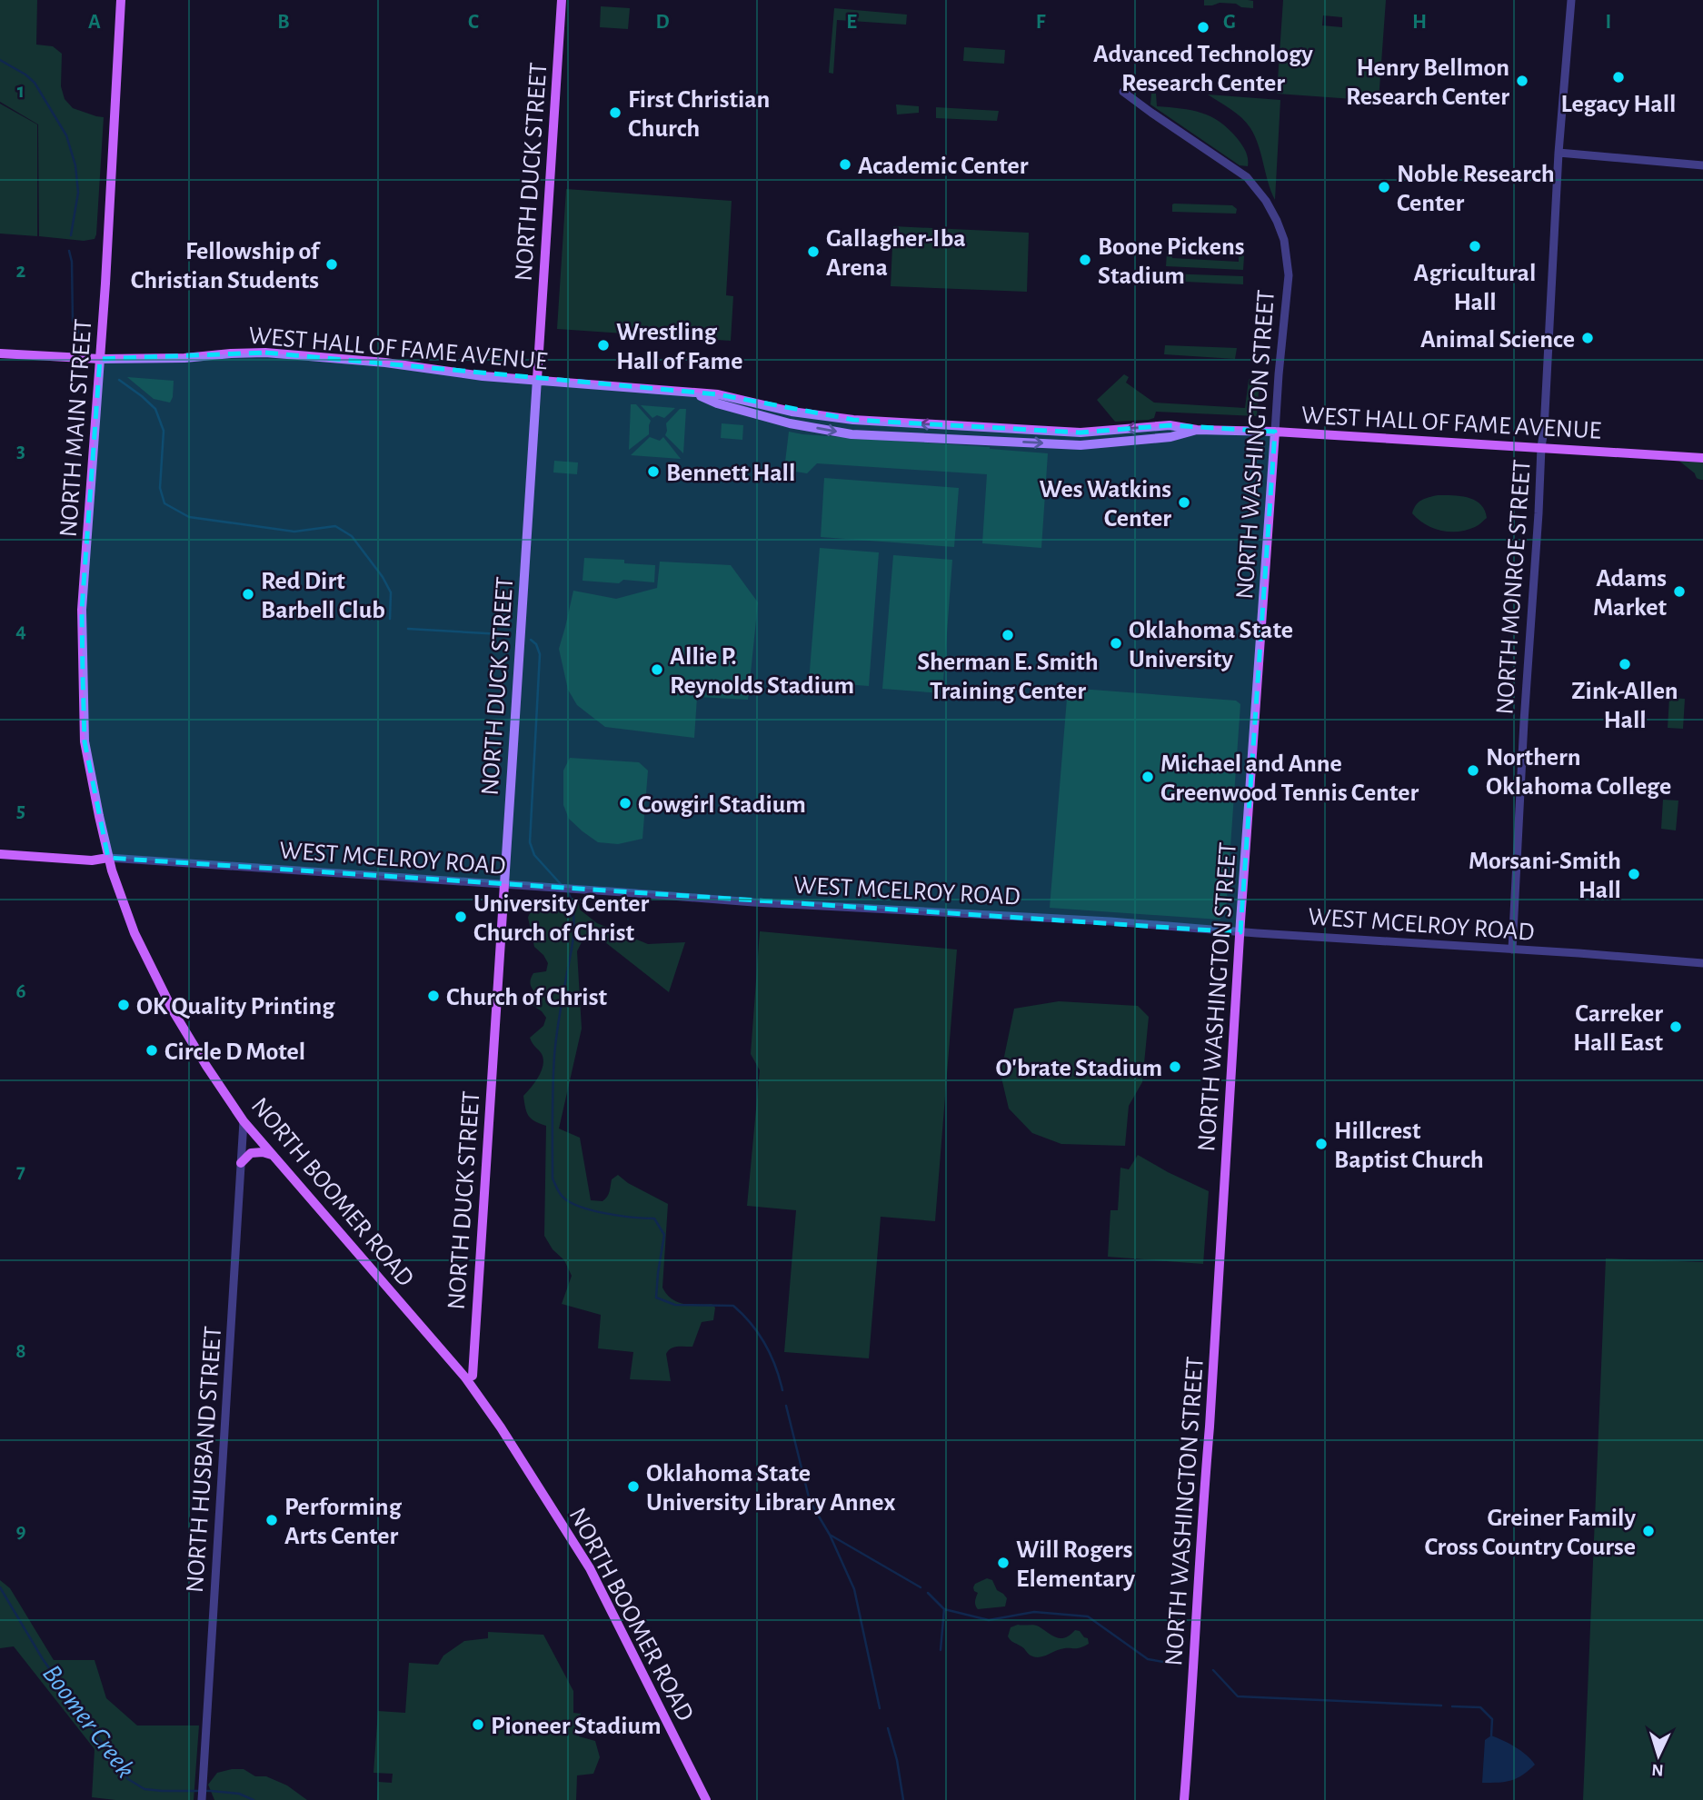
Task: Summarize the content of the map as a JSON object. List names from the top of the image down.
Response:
{
  "streets": {
    "main road": [
      "NORTH DUCK STREET",
      "WEST HALL OF FAME AVENUE",
      "NORTH MAIN STREET",
      "NORTH WASHINGTON STREET",
      "NORTH BOOMER ROAD"
    ],
    "street": ["NORTH MONROE STREET", "WEST MCELROY ROAD", "NORTH HUSBAND STREET"]
  },
  "crossings": [
    ["NORTH DUCK STREET", "WEST HALL OF FAME AVENUE"],
    ["NORTH DUCK STREET", "WEST MCELROY ROAD"],
    ["WEST HALL OF FAME AVENUE", "NORTH MAIN STREET"],
    ["WEST HALL OF FAME AVENUE", "NORTH WASHINGTON STREET"],
    ["WEST HALL OF FAME AVENUE", "NORTH MONROE STREET"],
    ["NORTH MAIN STREET", "WEST MCELROY ROAD"],
    ["NORTH MAIN STREET", "NORTH BOOMER ROAD"],
    ["NORTH WASHINGTON STREET", "WEST MCELROY ROAD"],
    ["NORTH MONROE STREET", "WEST MCELROY ROAD"],
    ["WEST MCELROY ROAD", "NORTH BOOMER ROAD"],
    ["NORTH BOOMER ROAD", "NORTH HUSBAND STREET"]
  ],
  "water": ["Boomer Creek"],
  "places": [
    "Advanced Technology Research Center",
    "Legacy Hall",
    "Henry Bellmon Research Center",
    "First Christian Church",
    "Academic Center",
    "Noble Research Center",
    "Agricultural Hall",
    "Gallagher-Iba Arena",
    "Boone Pickens Stadium",
    "Fellowship of Christian Students",
    "Animal Science",
    "Wrestling Hall of Fame",
    "Bennett Hall",
    "Wes Watkins Center",
    "Adams Market",
    "Red Dirt Barbell Club",
    "Sherman E. Smith Training Center",
    "Oklahoma State University",
    "Zink-Allen Hall",
    "Allie P. Reynolds Stadium",
    "Northern Oklahoma College",
    "Michael and Anne Greenwood Tennis Center",
    "Cowgirl Stadium",
    "Morsani-Smith Hall",
    "University Center Church of Christ",
    "Church of Christ",
    "OK Quality Printing",
    "Carreker Hall East",
    "Circle D Motel",
    "O'brate Stadium",
    "Hillcrest Baptist Church",
    "Oklahoma State University Library Annex",
    "Performing Arts Center",
    "Greiner Family Cross Country Course",
    "Will Rogers Elementary",
    "Pioneer Stadium"
  ],
  "north": "bottom",
  "grid": {
    "columns": [
      "A",
      "B",
      "C",
      "D",
      "E",
      "F",
      "G",
      "H",
      "I"
    ],
    "rows": [
      "1",
      "2",
      "3",
      "4",
      "5",
      "6",
      "7",
      "8",
      "9"
    ]
  }
}
